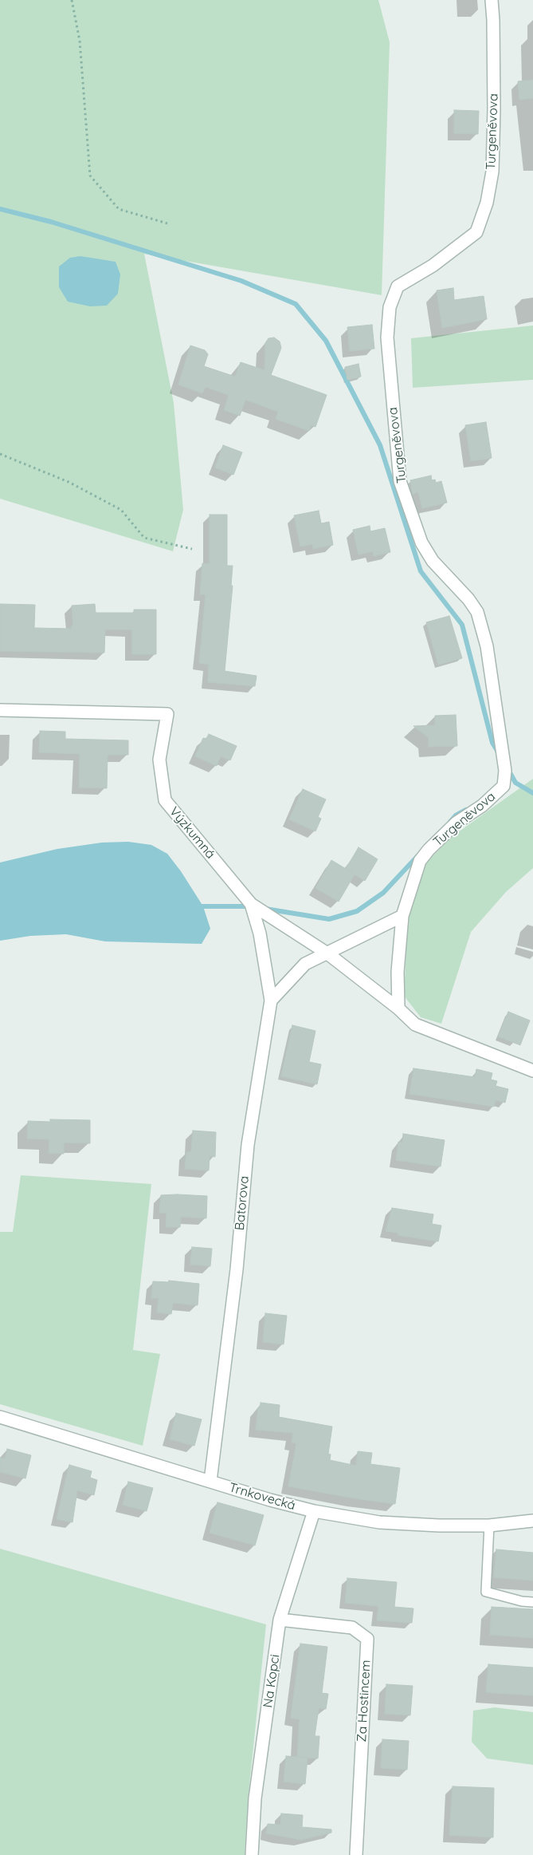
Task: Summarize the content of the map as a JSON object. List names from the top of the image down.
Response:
{
  "streets": {
    "street": [
      "Turgeněvova",
      "Výzkumná",
      "Batorova",
      "Trnkovecká",
      "Na Kopci",
      "Za Hostincem"
    ]
  },
  "crossings": [
    ["Turgeněvova", "Výzkumná"],
    ["Výzkumná", "Batorova"],
    ["Batorova", "Trnkovecká"],
    ["Trnkovecká", "Na Kopci"],
    ["Na Kopci", "Za Hostincem"]
  ]
}
